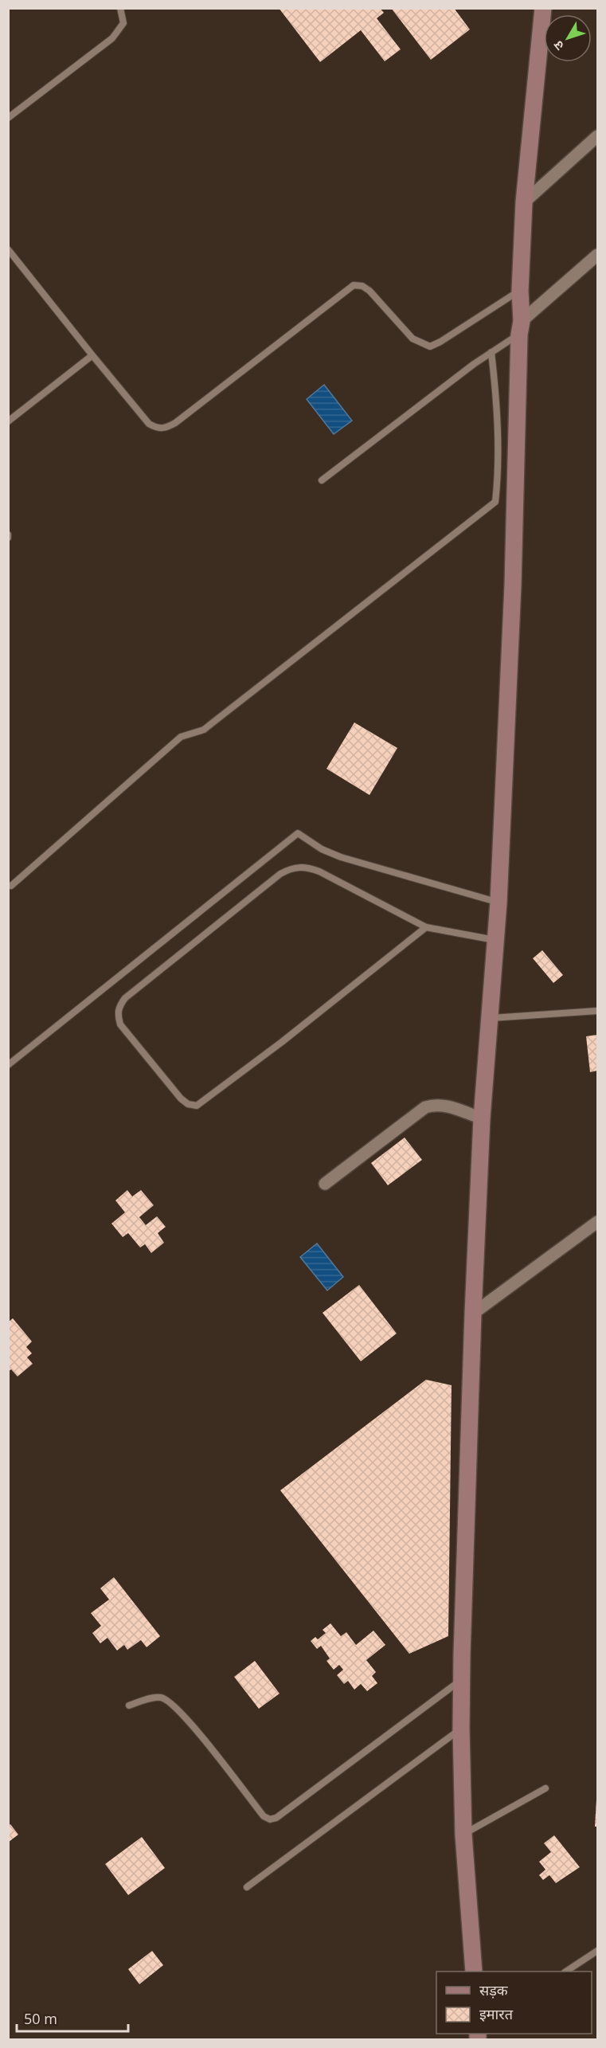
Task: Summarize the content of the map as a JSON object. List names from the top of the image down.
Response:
{
  "legend": ["सड़क", "इमारत"],
  "scale_bar": "50 m",
  "north": "bottom left"
}
